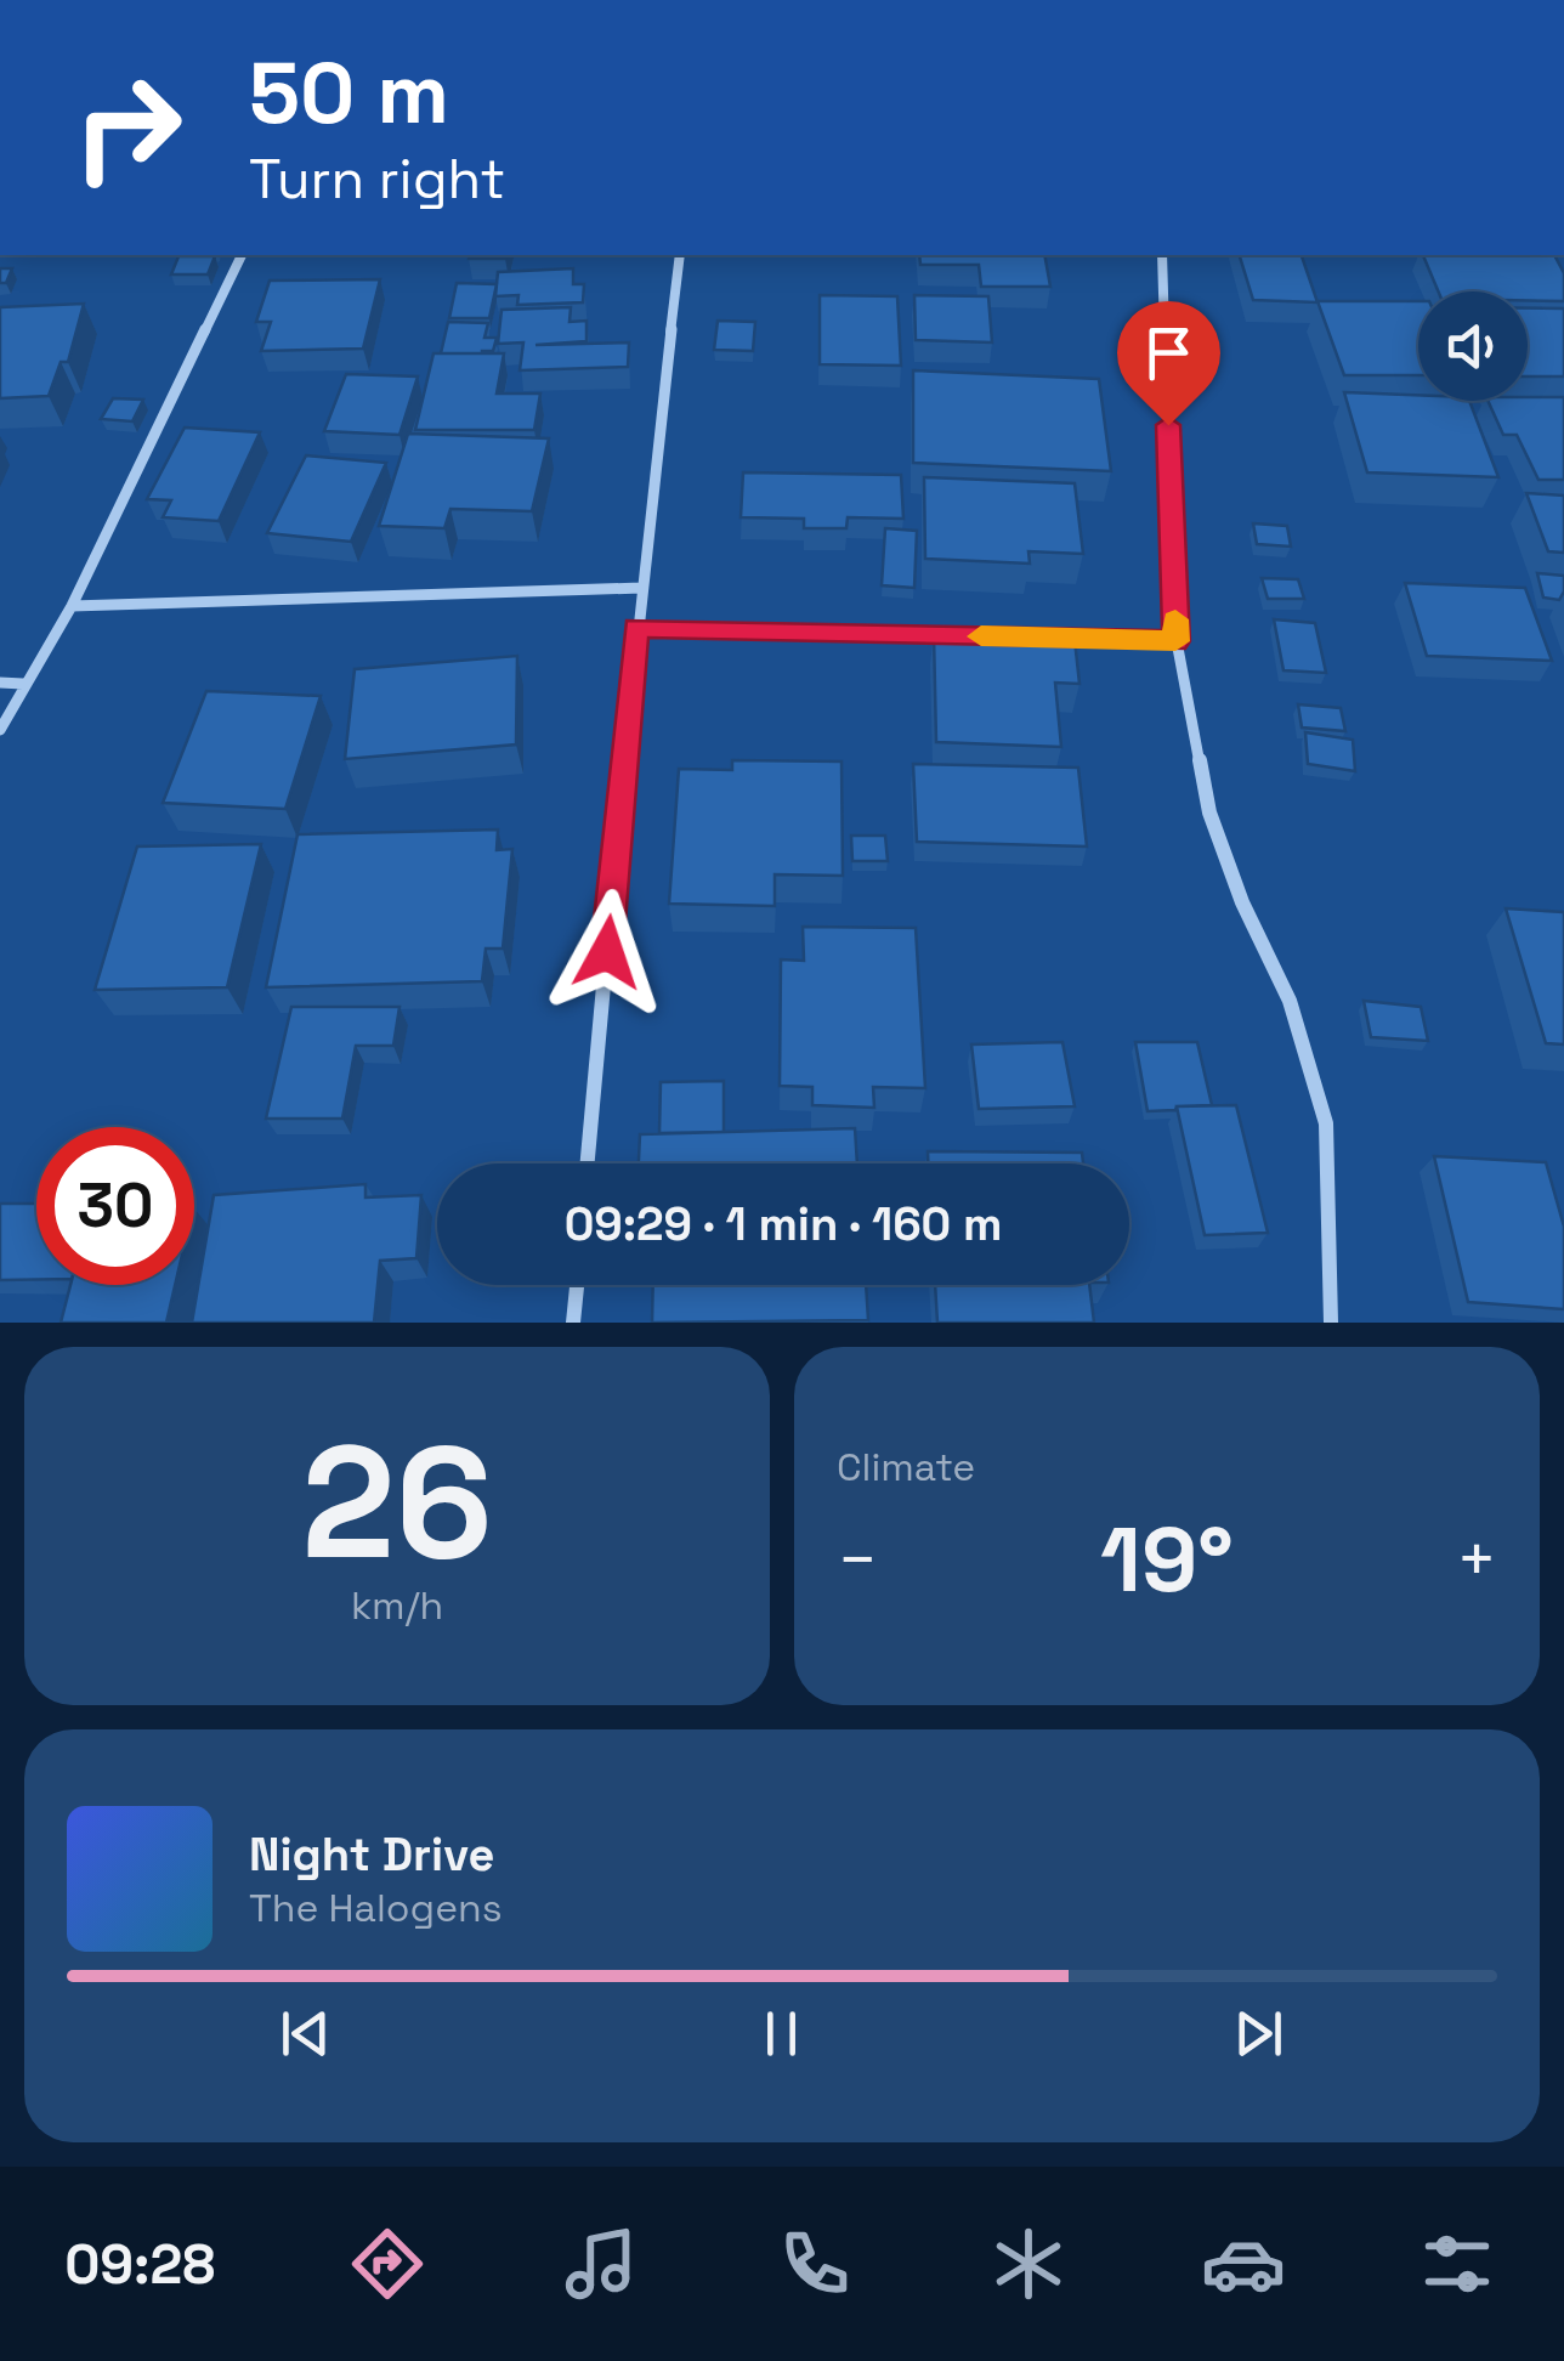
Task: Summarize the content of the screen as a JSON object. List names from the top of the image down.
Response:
{
  "page": {
    "turn": ["50 m", "Turn right"],
    "limit": "30",
    "trip": "09:29 · 1 min · 160 m",
    "tile": [
      ["26", "km/h"],
      "Climate"
    ],
    "heat": ["−", "19°", "+"],
    "song": ["Night Drive", "The Halogens"],
    "tabs": "09:28"
  }
}
